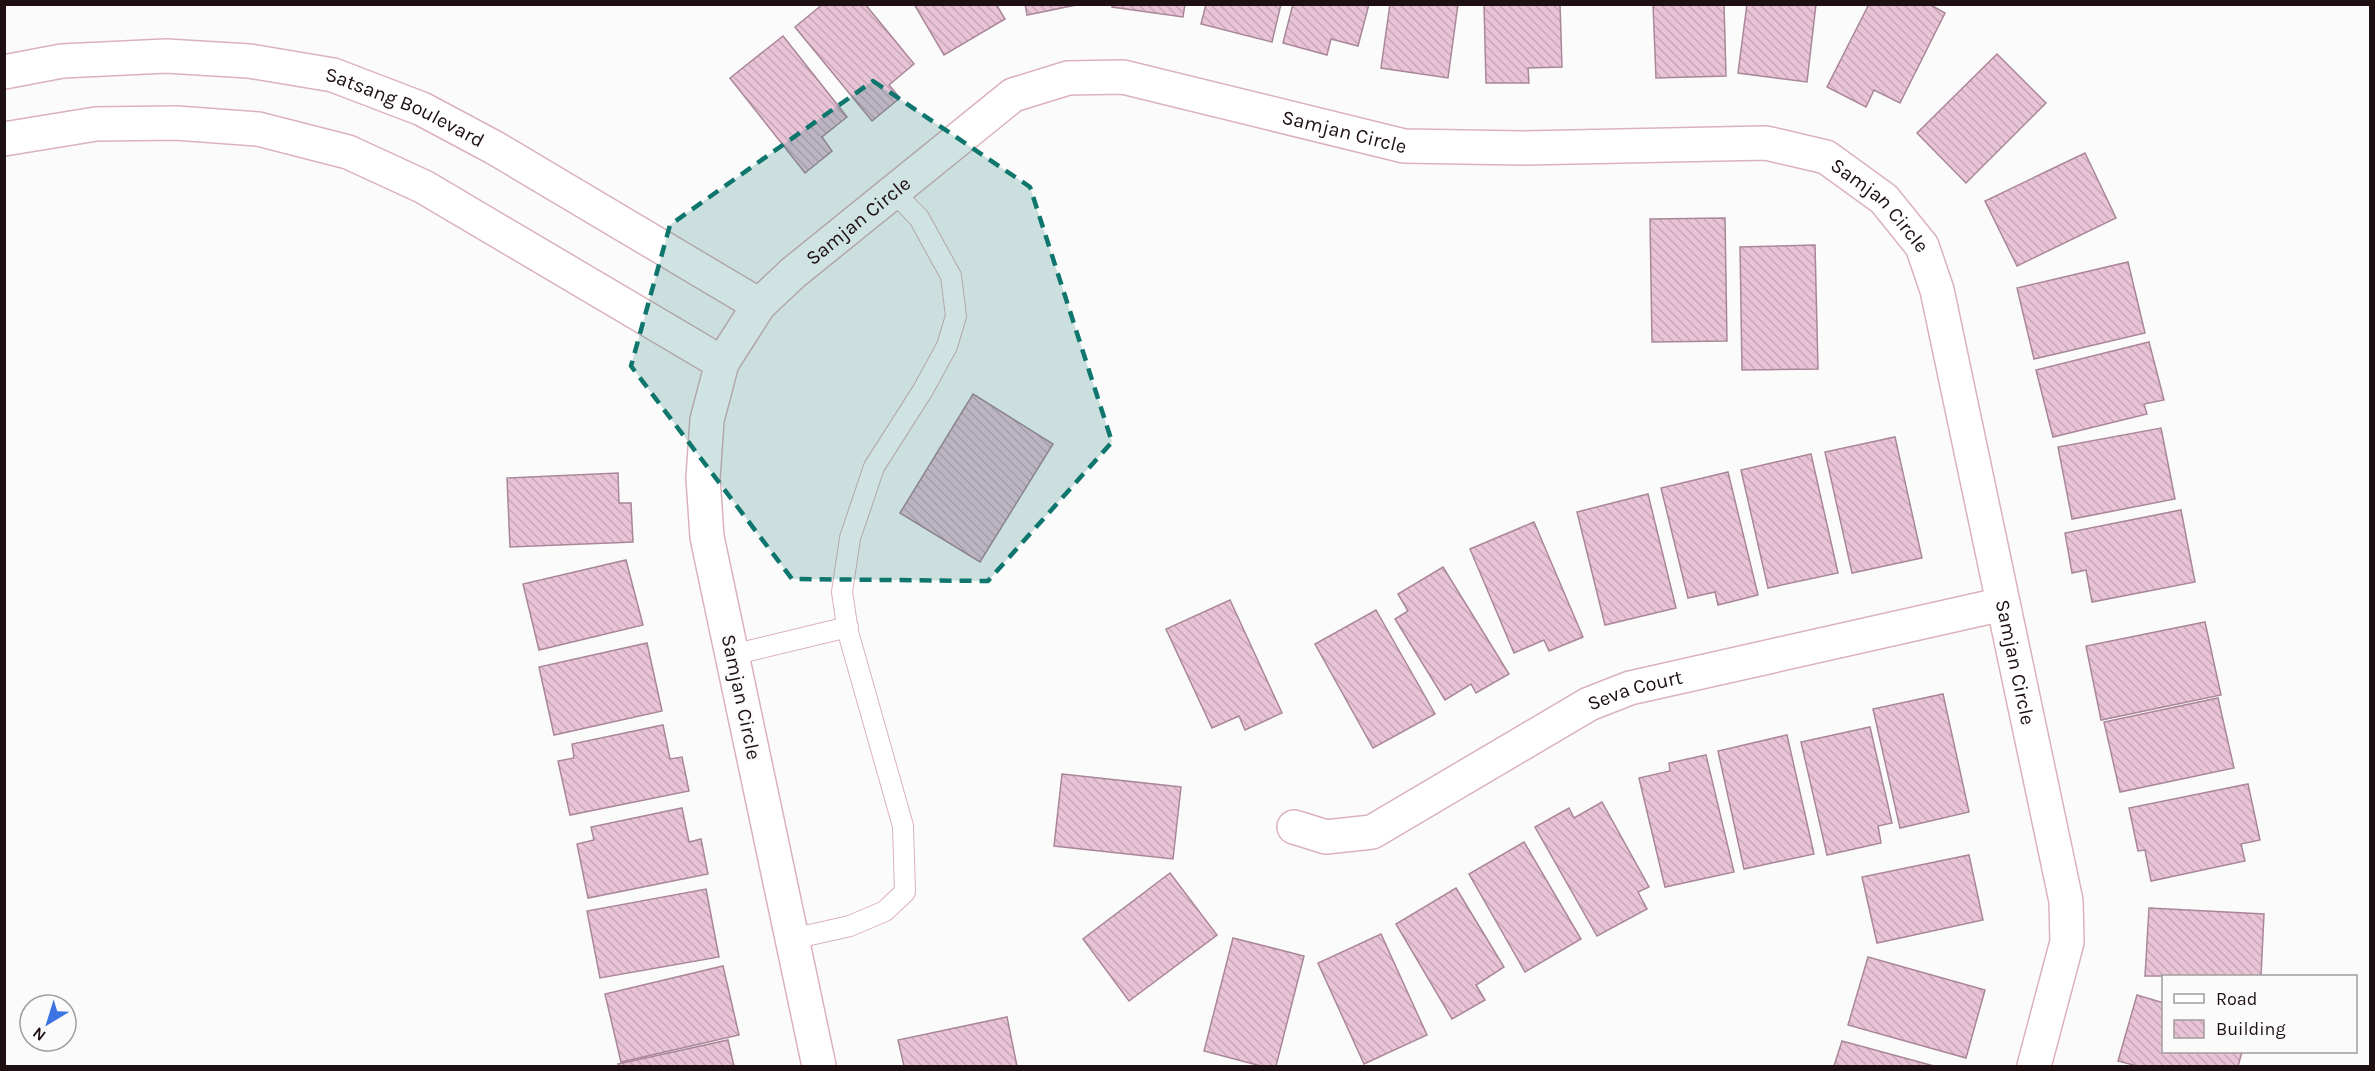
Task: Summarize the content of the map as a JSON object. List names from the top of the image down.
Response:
{
  "streets": {
    "street": ["Satsang Boulevard", "Samjan Circle", "Seva Court"]
  },
  "crossings": [
    ["Satsang Boulevard", "Samjan Circle"],
    ["Samjan Circle", "Seva Court"]
  ],
  "legend": ["Road", "Building"],
  "north": "bottom left"
}
